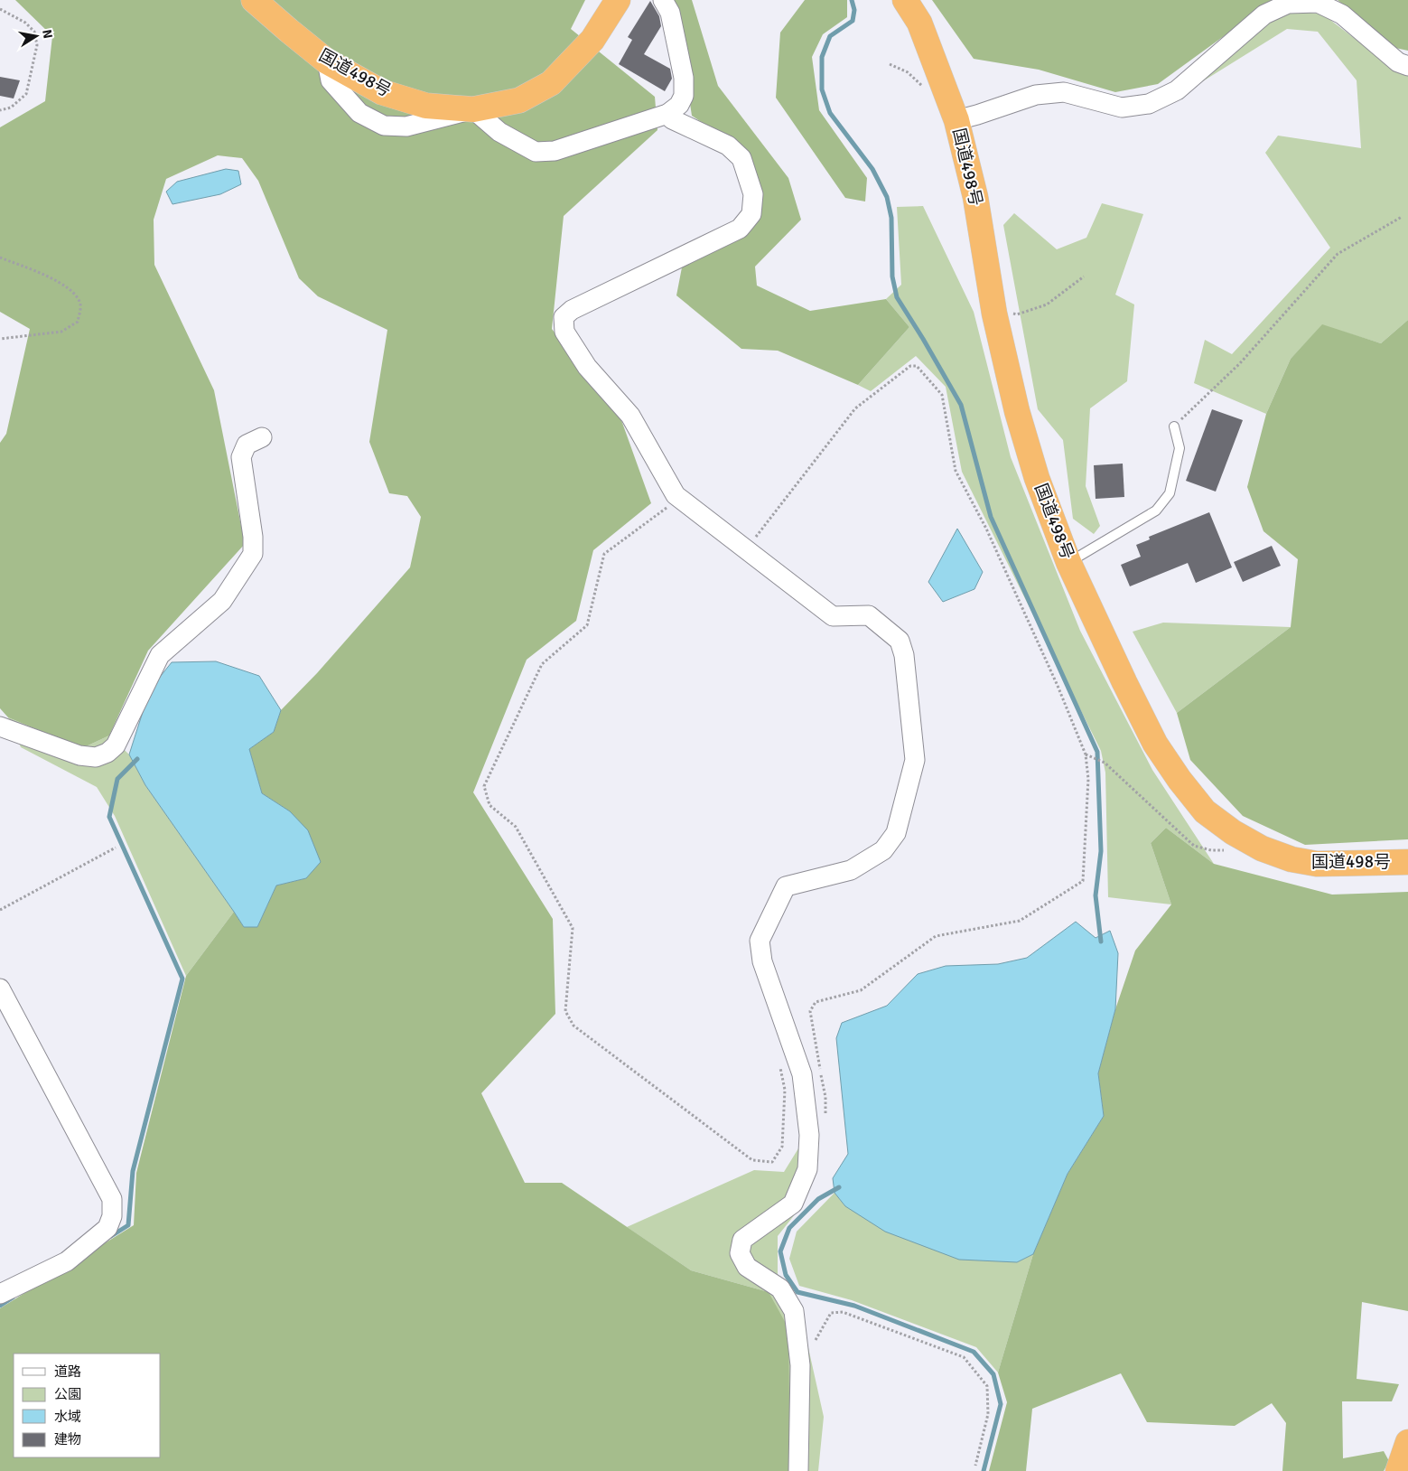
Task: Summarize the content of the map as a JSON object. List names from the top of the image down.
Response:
{
  "streets": {
    "highway": ["国道498号"]
  },
  "legend": [
    "道路",
    "公園",
    "水域",
    "建物"
  ],
  "north": "right"
}
